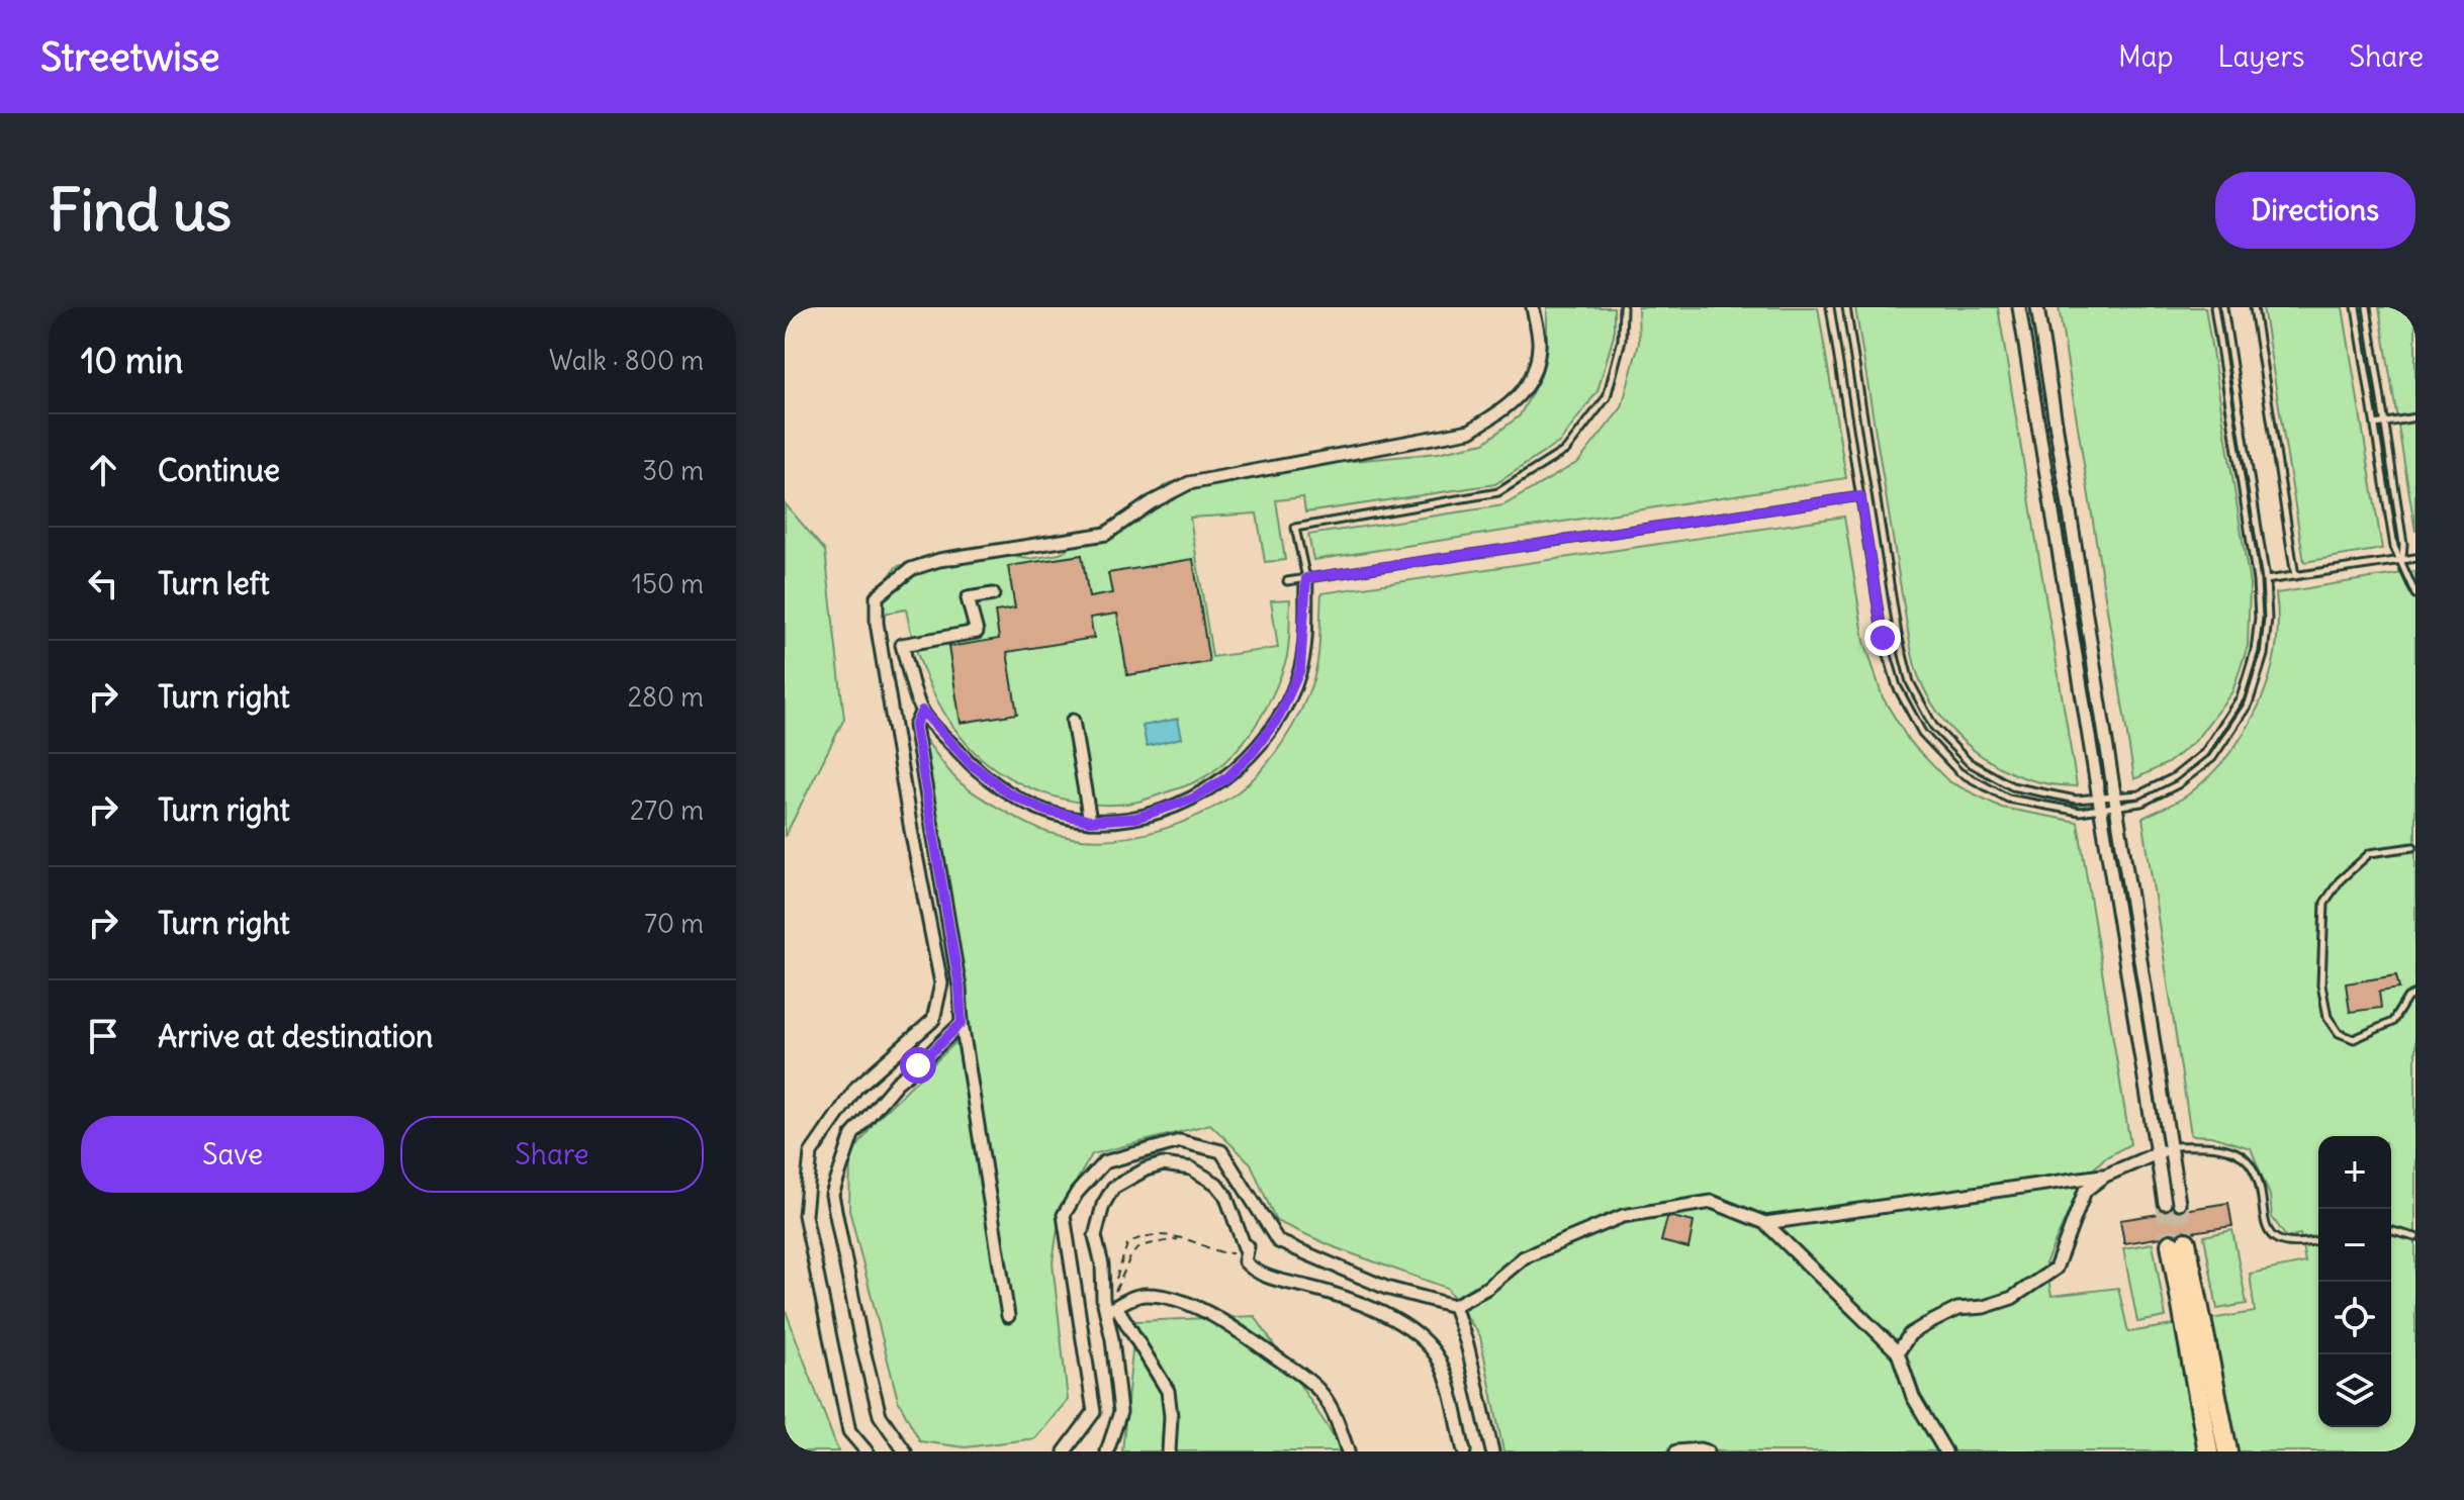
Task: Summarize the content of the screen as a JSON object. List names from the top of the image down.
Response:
{
  "page": {
    "header": "Streetwise",
    "nav": ["Map", "Layers", "Share"],
    "buttons": [
      "Directions",
      ["Save", "Share"]
    ],
    "title": "Find us",
    "heading": ["10 min", "Walk · 800 m"],
    "list": [
      ["Continue", "30 m"],
      ["Turn left", "150 m"],
      ["Turn right", "280 m"],
      ["Turn right", "270 m"],
      ["Turn right", "70 m"],
      "Arrive at destination"
    ],
    "map_buttons": ["+", "−"]
  }
}
